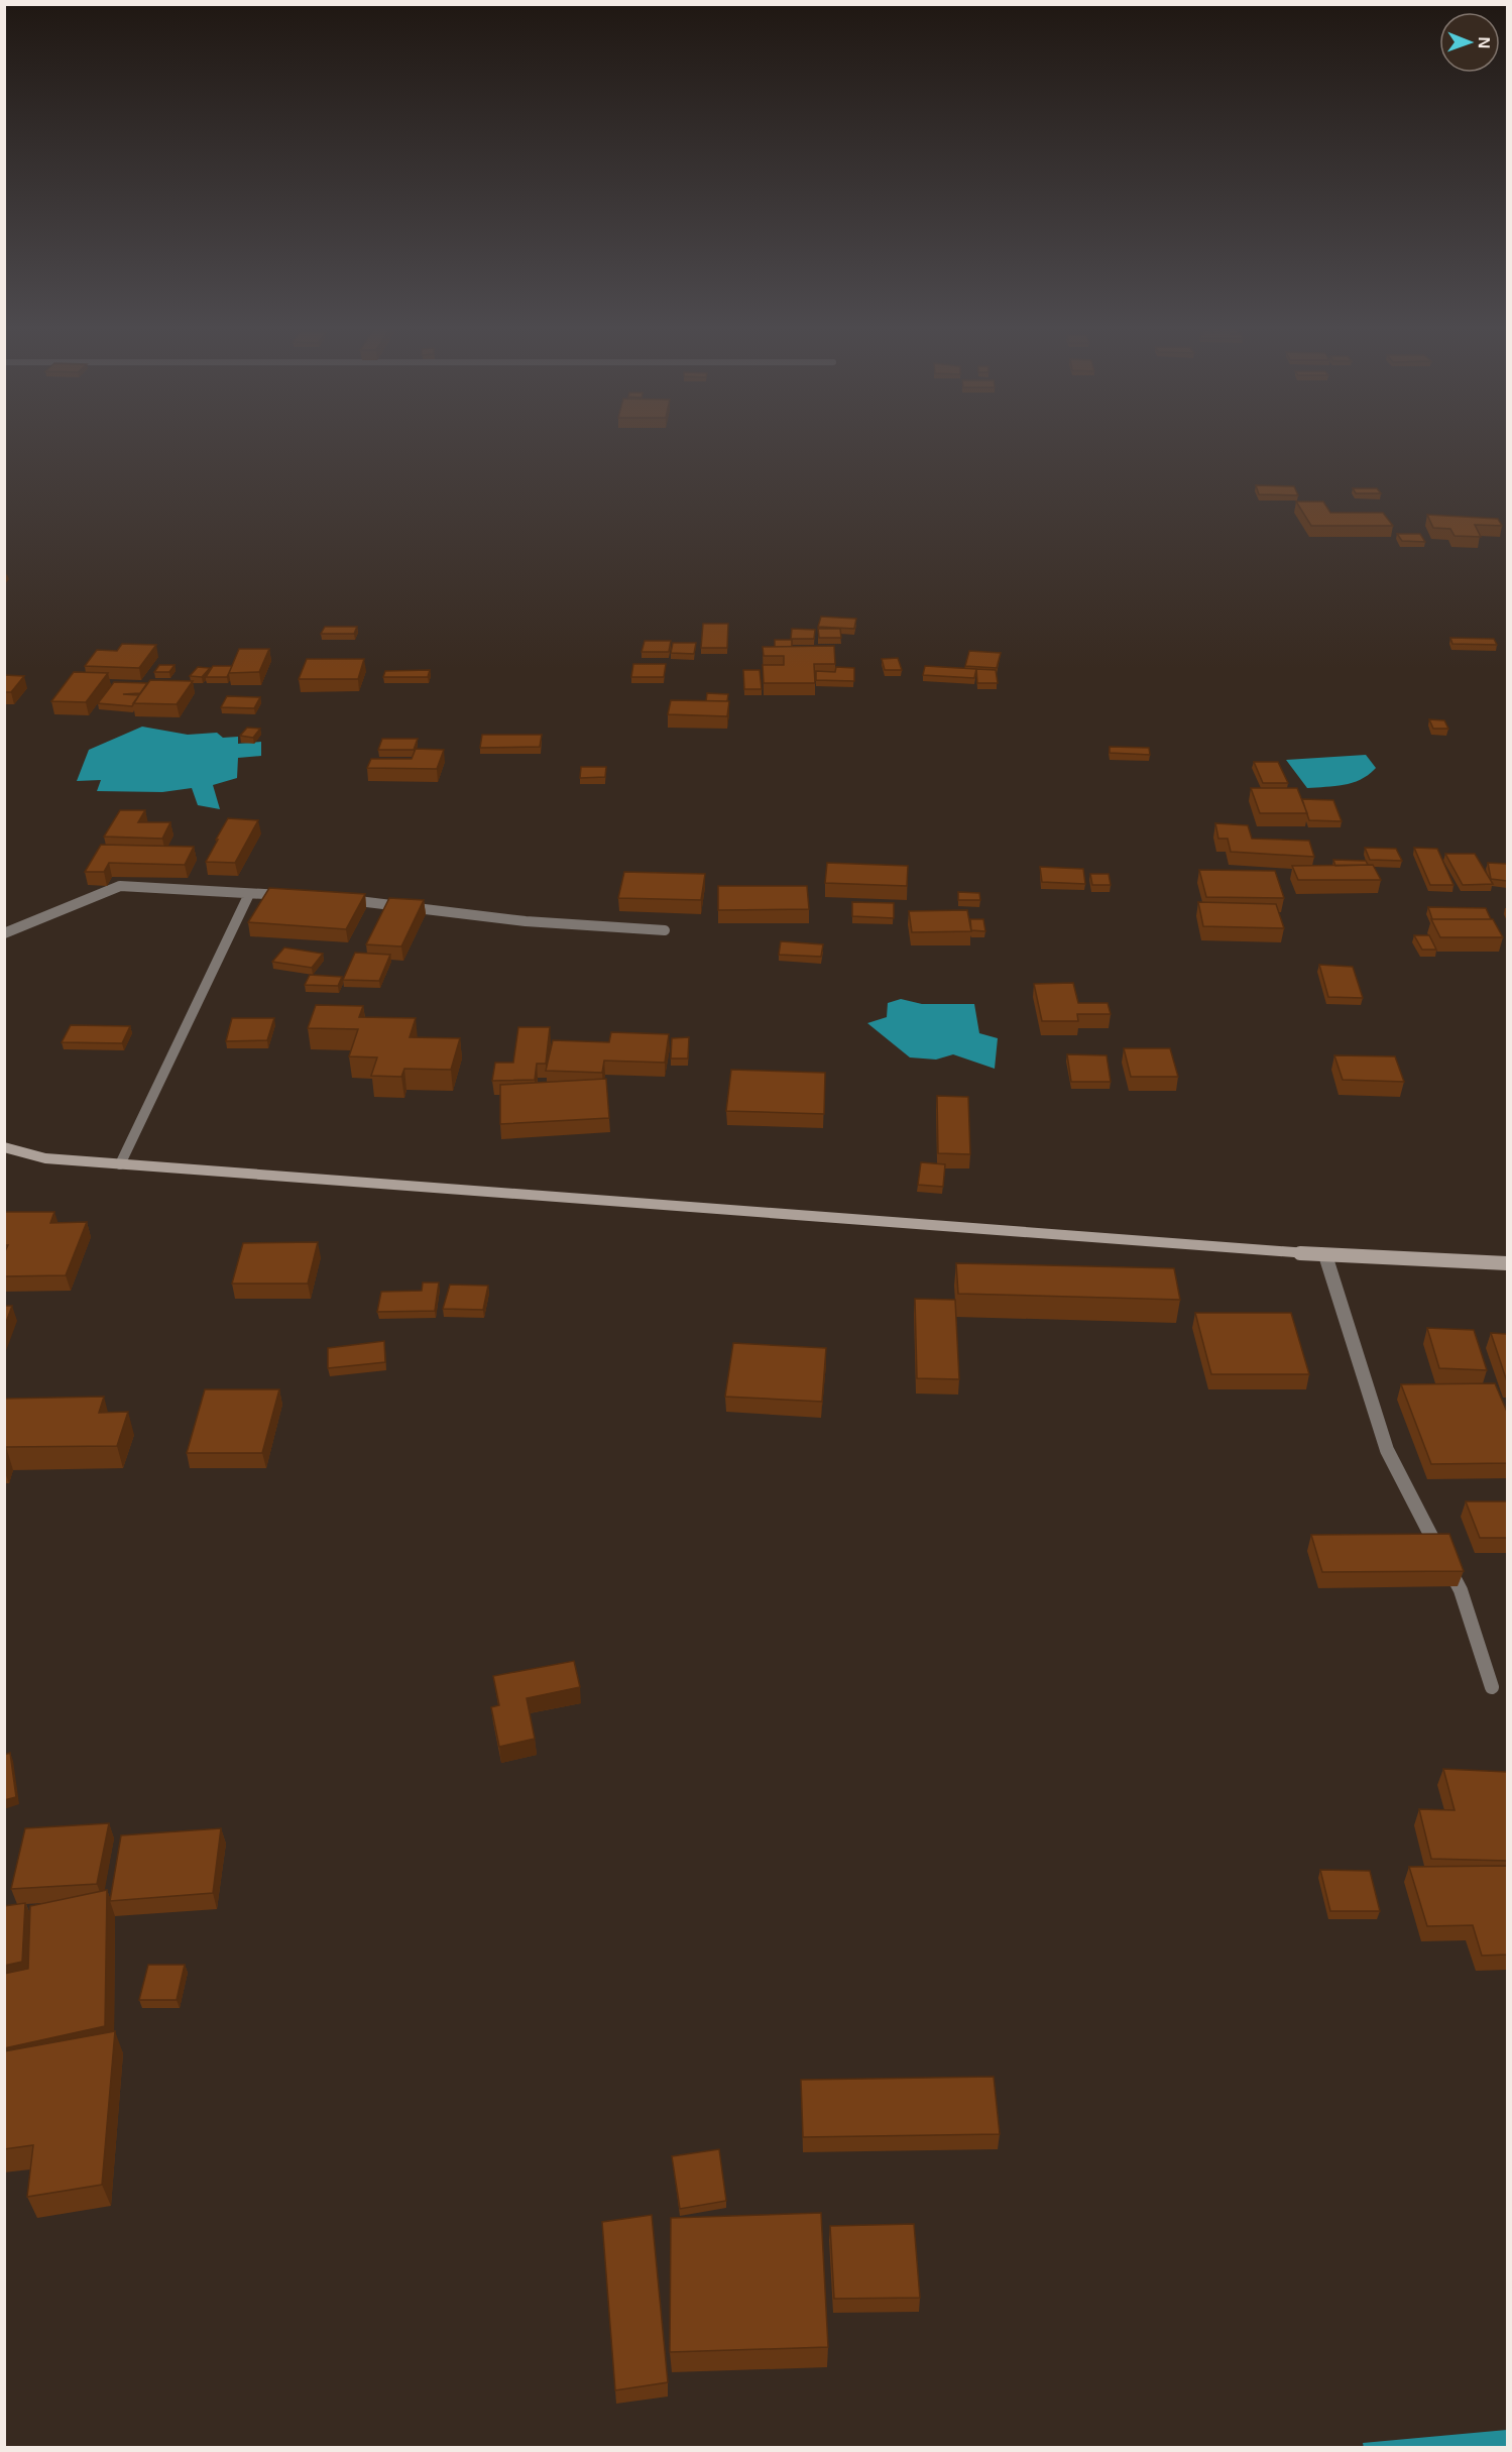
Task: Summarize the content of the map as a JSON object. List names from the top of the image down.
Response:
{
  "north": "right"
}
